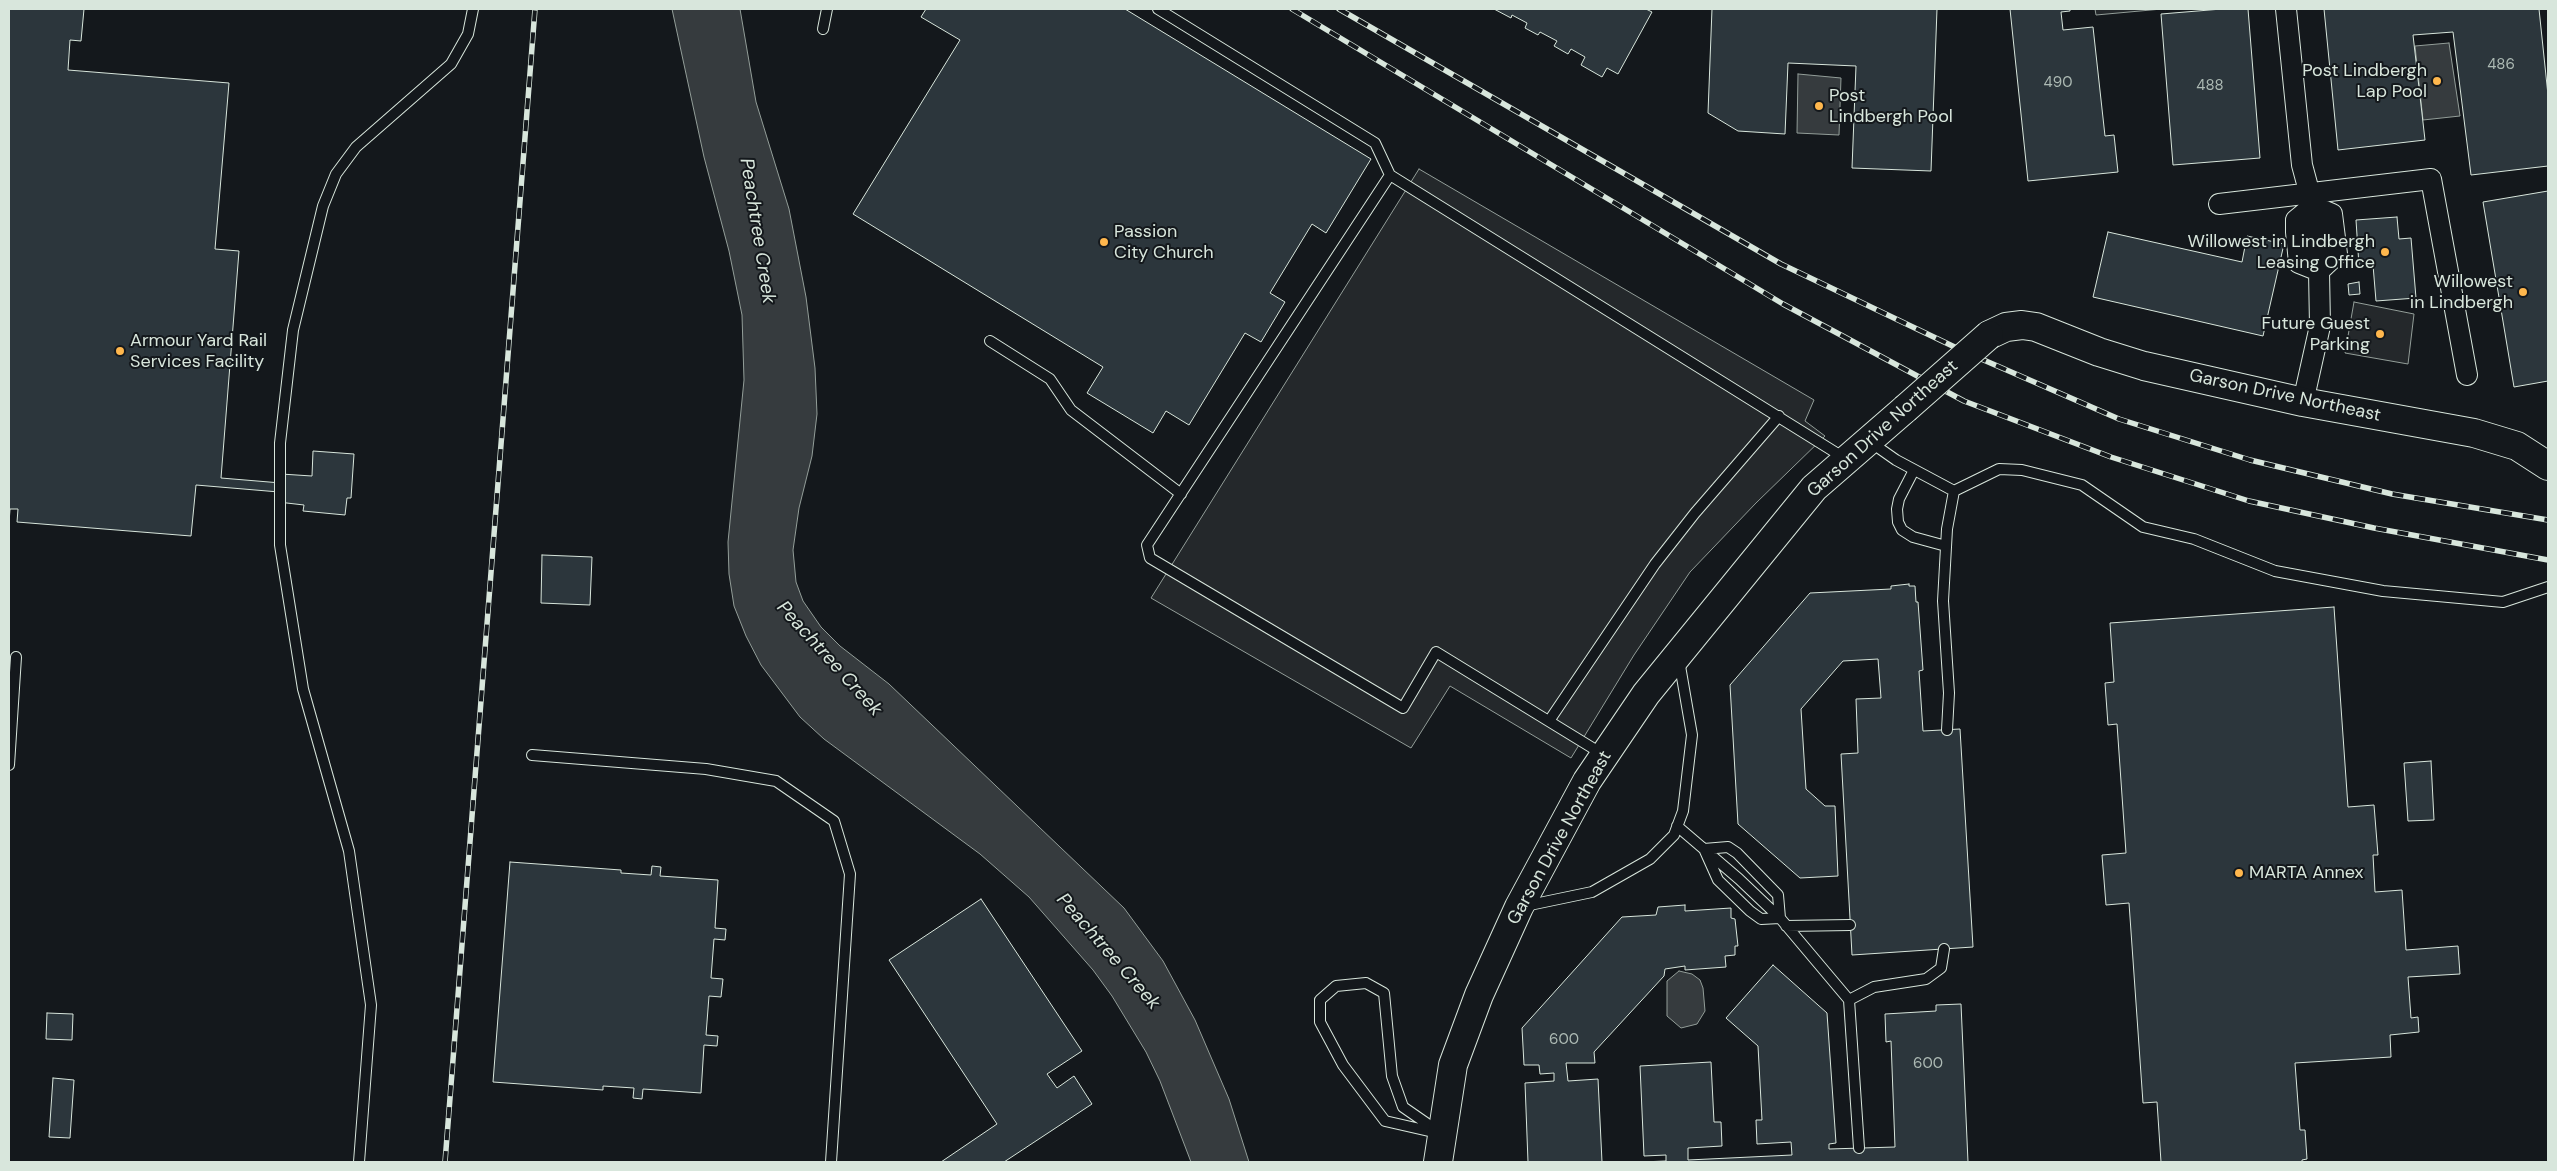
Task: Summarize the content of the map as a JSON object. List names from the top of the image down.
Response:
{
  "streets": {
    "main road": ["Garson Drive Northeast"]
  },
  "water": ["Peachtree Creek"],
  "places": [
    "Post Lindbergh Lap Pool",
    "Post Lindbergh Pool",
    "Passion City Church",
    "Willowest in Lindbergh Leasing Office",
    "Willowest in Lindbergh",
    "Future Guest Parking",
    "Armour Yard Rail Services Facility",
    "MARTA Annex"
  ],
  "house_numbers": [
    "486",
    "490",
    "488",
    "600",
    "600"
  ]
}
